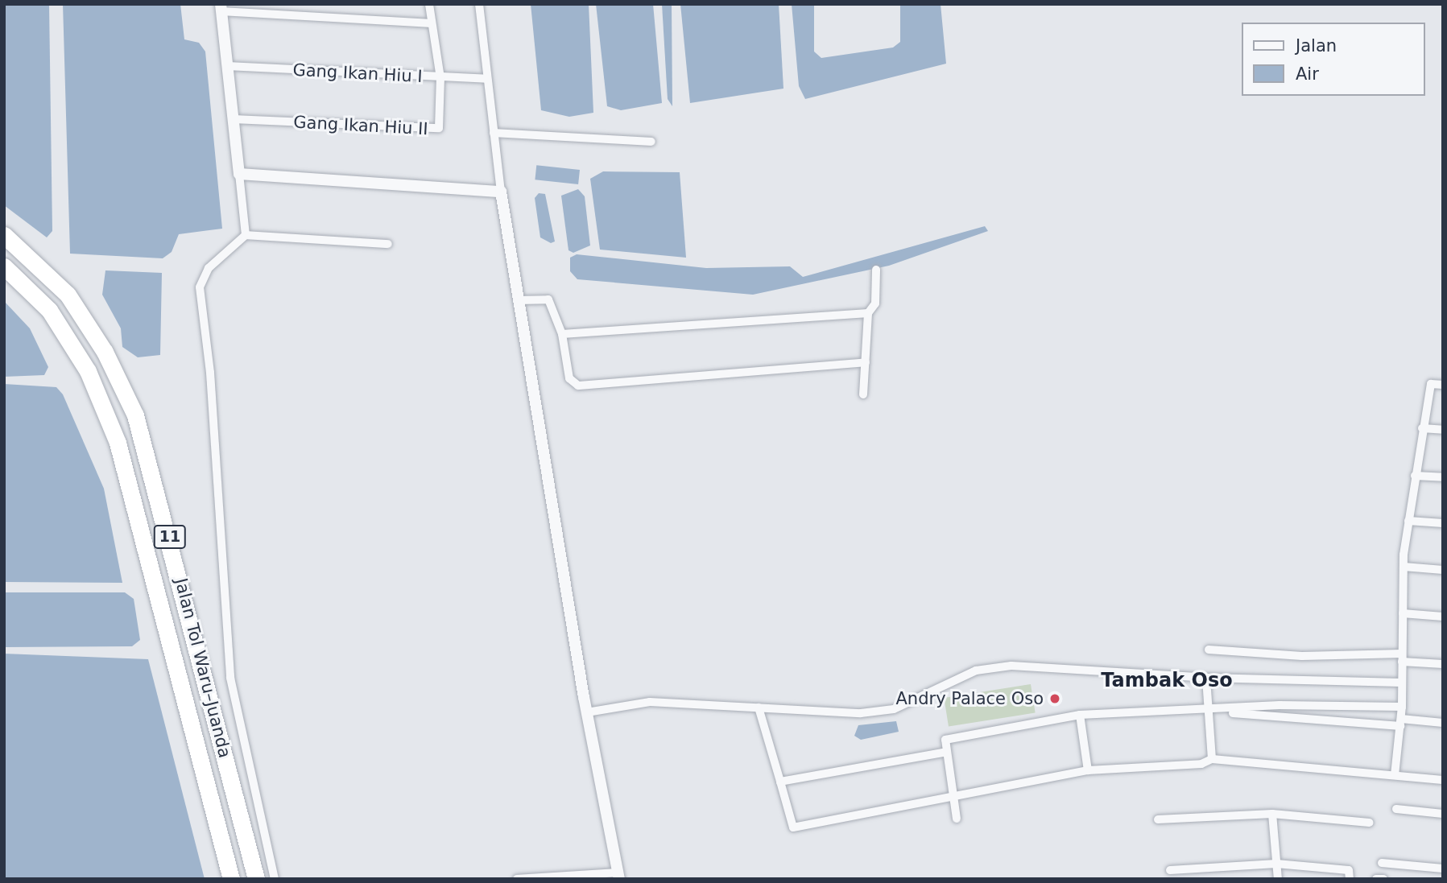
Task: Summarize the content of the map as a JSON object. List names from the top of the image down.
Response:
{
  "streets": {
    "highway": ["11", "Jalan Tol Waru–Juanda"],
    "street": ["Gang Ikan Hiu I", "Gang Ikan Hiu II"]
  },
  "crossings": [
    ["Gang Ikan Hiu I", "Gang Ikan Hiu II"]
  ],
  "districts": ["Tambak Oso"],
  "places": ["Andry Palace Oso"],
  "legend": ["Jalan", "Air"]
}
